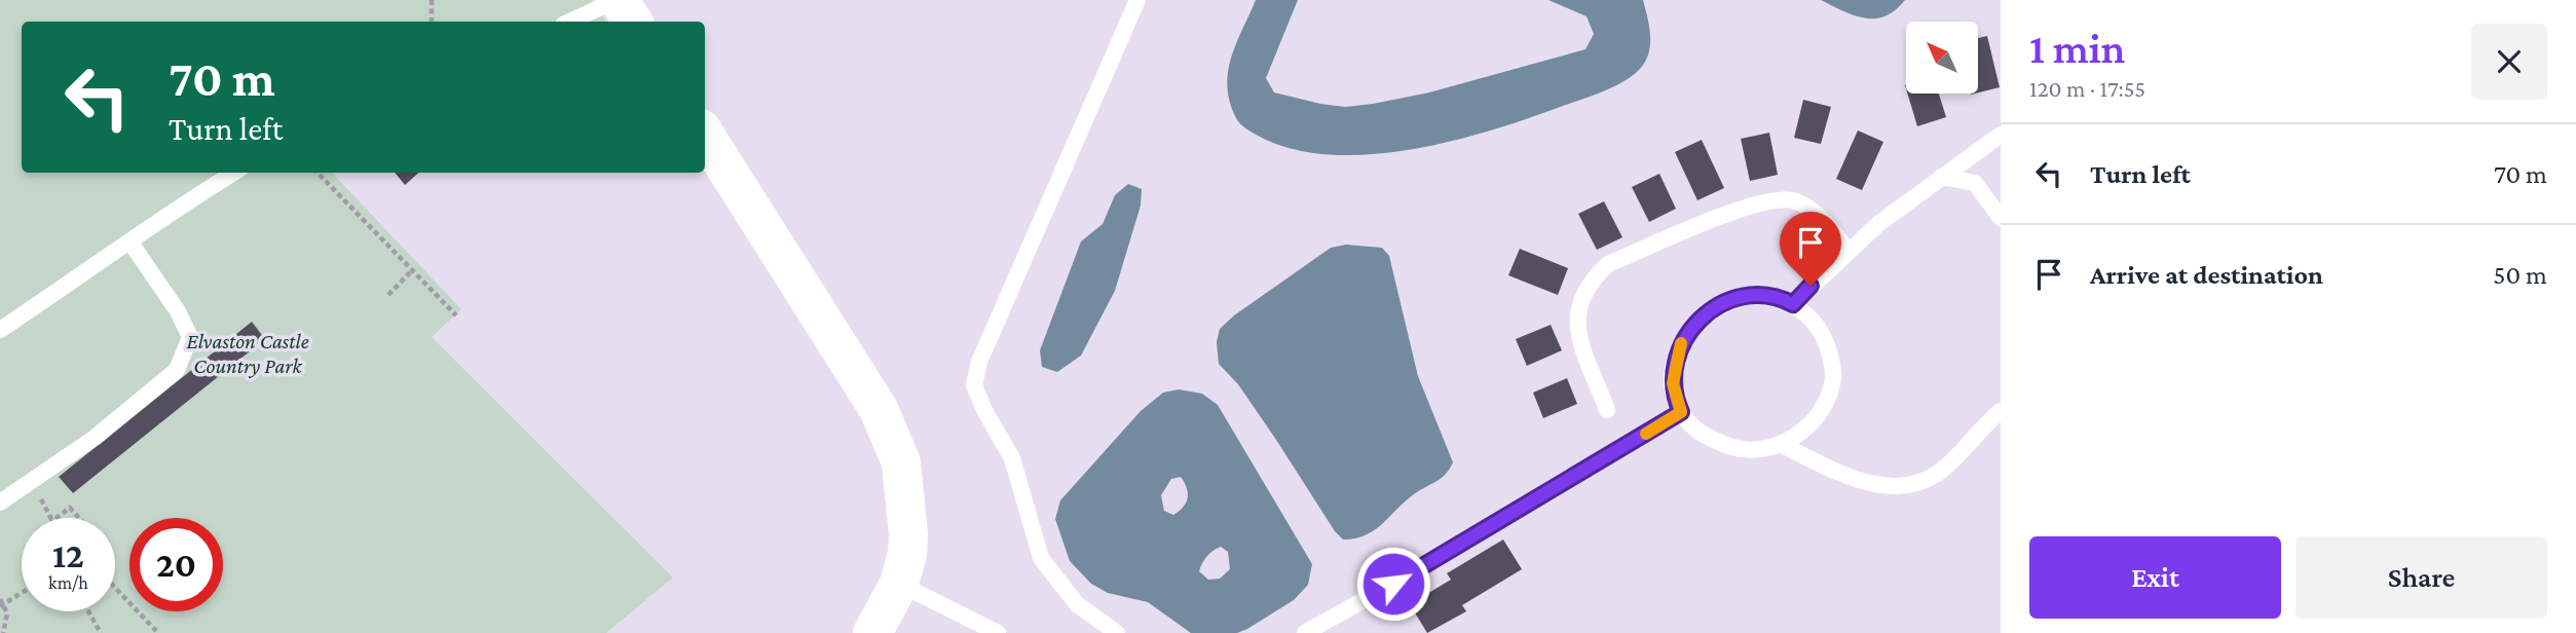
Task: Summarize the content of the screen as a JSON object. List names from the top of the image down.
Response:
{
  "parks": ["Elvaston Castle Country Park"],
  "north": "top left",
  "page": {
    "heading": ["1 min", "120 m · 17:55"],
    "turn": ["70 m", "Turn left"],
    "list": [
      {
        "name": "Turn left",
        "value": "70 m"
      },
      {
        "name": "Arrive at destination",
        "value": "50 m"
      }
    ],
    "speed": "12 km/h",
    "limit": "20",
    "buttons": ["Exit", "Share"]
  }
}
